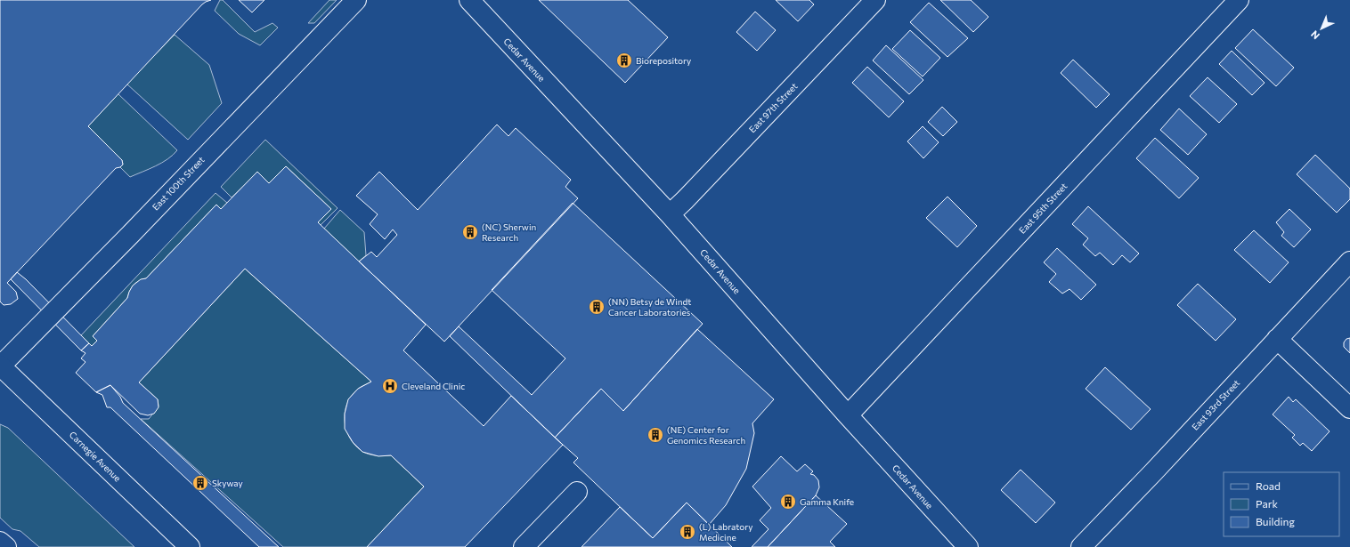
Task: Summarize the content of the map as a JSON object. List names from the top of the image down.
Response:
{
  "streets": {
    "street": [
      "Cedar Avenue",
      "East 97th Street",
      "East 100th Street",
      "East 95th Street",
      "East 93rd Street",
      "Carnegie Avenue"
    ]
  },
  "crossings": [
    ["Cedar Avenue", "East 97th Street"],
    ["Cedar Avenue", "East 95th Street"],
    ["East 100th Street", "Carnegie Avenue"]
  ],
  "places": {
    "building": [
      "Biorepository",
      "(NC) Sherwin Research",
      "(NN) Betsy de Windt Cancer Laboratories",
      "(NE) Center for Genomics Research",
      "Skyway",
      "Gamma Knife",
      "(L) Labratory Medicine"
    ],
    "hospital": ["Cleveland Clinic"]
  },
  "legend": ["Road", "Park", "Building"],
  "north": "bottom left"
}
